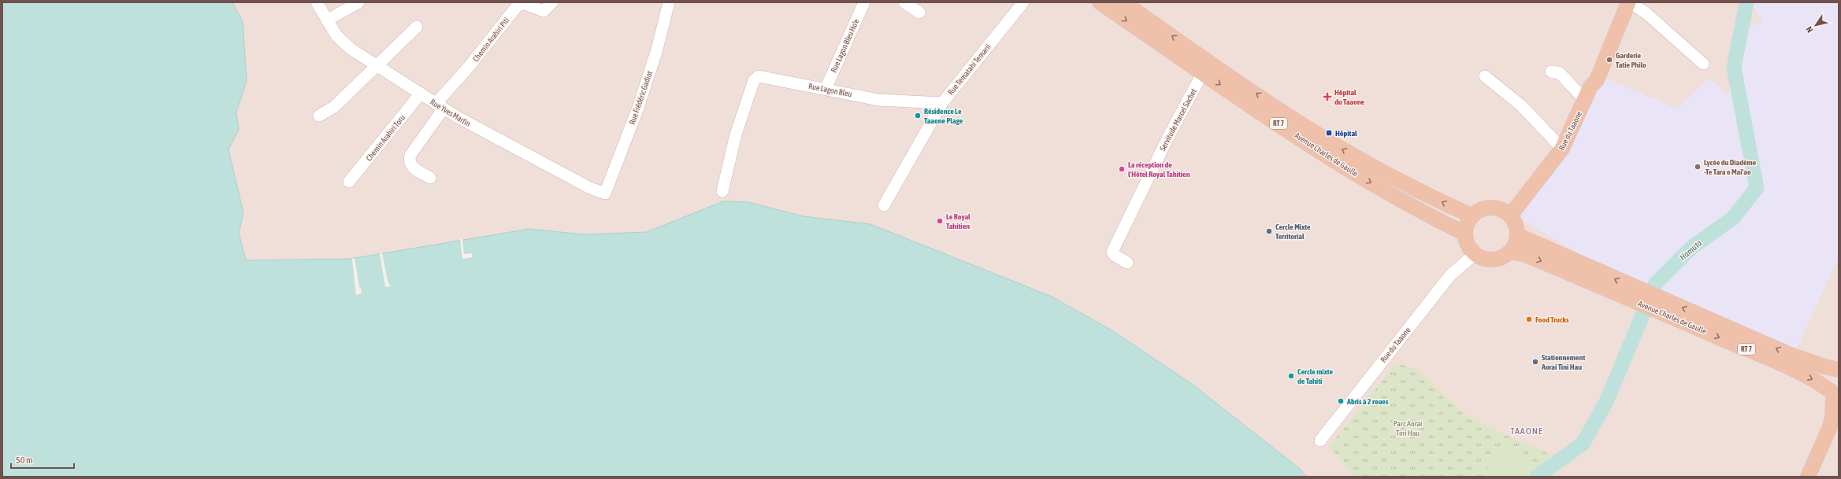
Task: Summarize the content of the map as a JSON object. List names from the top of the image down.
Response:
{
  "streets": {
    "main road": ["RT 7", "Rue du Taaone", "Avenue Charles de Gaulle"],
    "street": [
      "Chemin Arahiri Piti",
      "Rue Lagon Bleu Ho'e",
      "Rue Tematahi Temarii",
      "Rue Lagon Bleu",
      "Rue Frédéric Gadiot",
      "Rue Yves Martin",
      "Servitude Marcel Sachet",
      "Chemin Arahiri Toru"
    ]
  },
  "crossings": [
    ["Chemin Arahiri Piti", "Rue Yves Martin"],
    ["Rue Lagon Bleu Ho'e", "Rue Lagon Bleu"],
    ["Rue Tematahi Temarii", "Rue Lagon Bleu"],
    ["Rue Frédéric Gadiot", "Rue Yves Martin"],
    ["Rue Yves Martin", "Chemin Arahiri Toru"],
    ["Servitude Marcel Sachet", "Avenue Charles de Gaulle"],
    ["Rue du Taaone", "Avenue Charles de Gaulle"]
  ],
  "districts": ["TAAONE"],
  "water": ["Hamuta"],
  "parks": ["Parc Aorai Tini Hau"],
  "places": {
    "other": [
      "Garderie Tatie Philo",
      "Résidence Le Taaone Plage",
      "Lycée du Diadème -Te Tara o Mai’ao",
      "La réception de l'Hôtel Royal Tahitien",
      "Le Royal Tahitien",
      "Cercle Mixte Territorial",
      "Food Trucks",
      "Stationnement Aorai Tini Hau",
      "Cercle mixte de Tahiti",
      "Abris à 2 roues"
    ],
    "health": ["Hôpital du Taaone"],
    "transit": ["Hôpital"]
  },
  "scale_bar": "50 m",
  "north": "bottom left"
}
